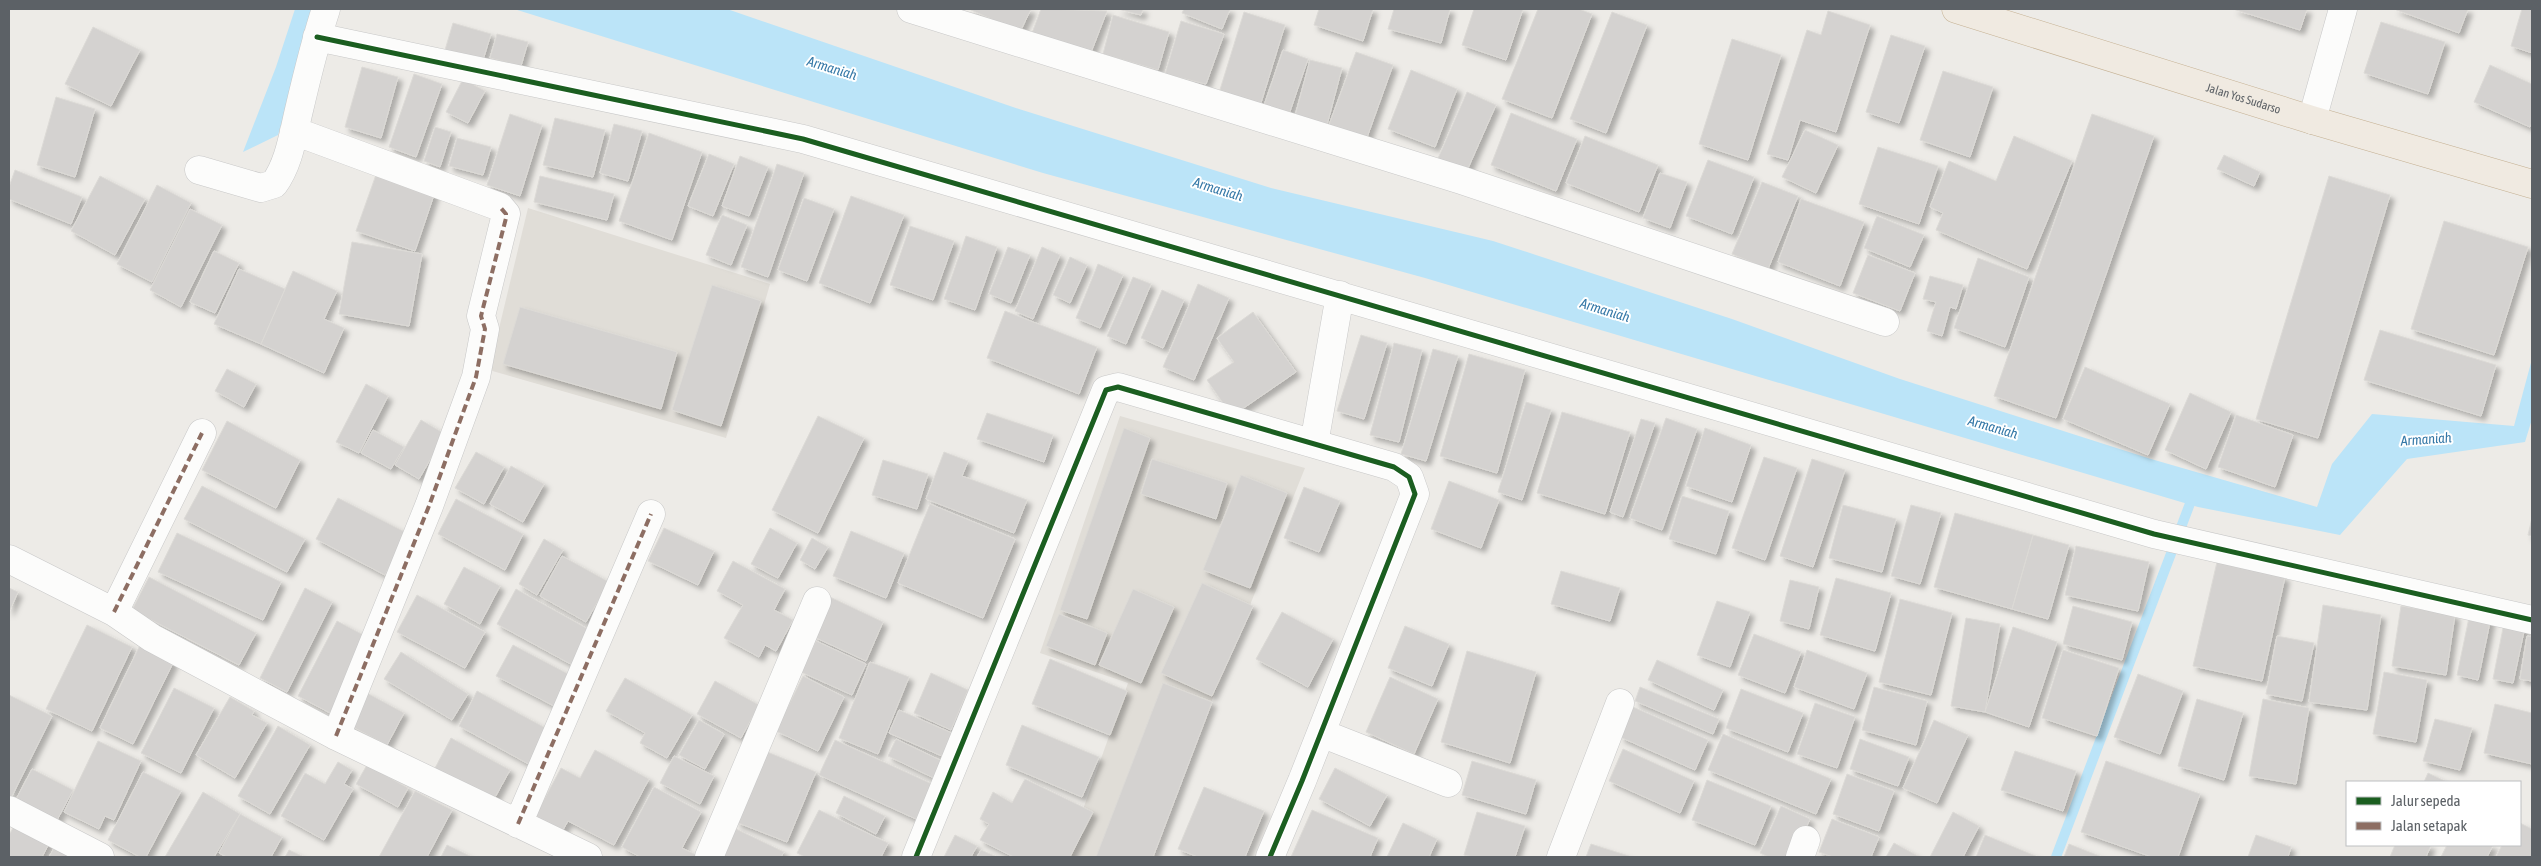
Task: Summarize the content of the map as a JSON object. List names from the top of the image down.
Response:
{
  "streets": {
    "highway": ["Jalan Yos Sudarso"]
  },
  "water": ["Armaniah"],
  "legend": ["Jalur sepeda", "Jalan setapak"]
}
